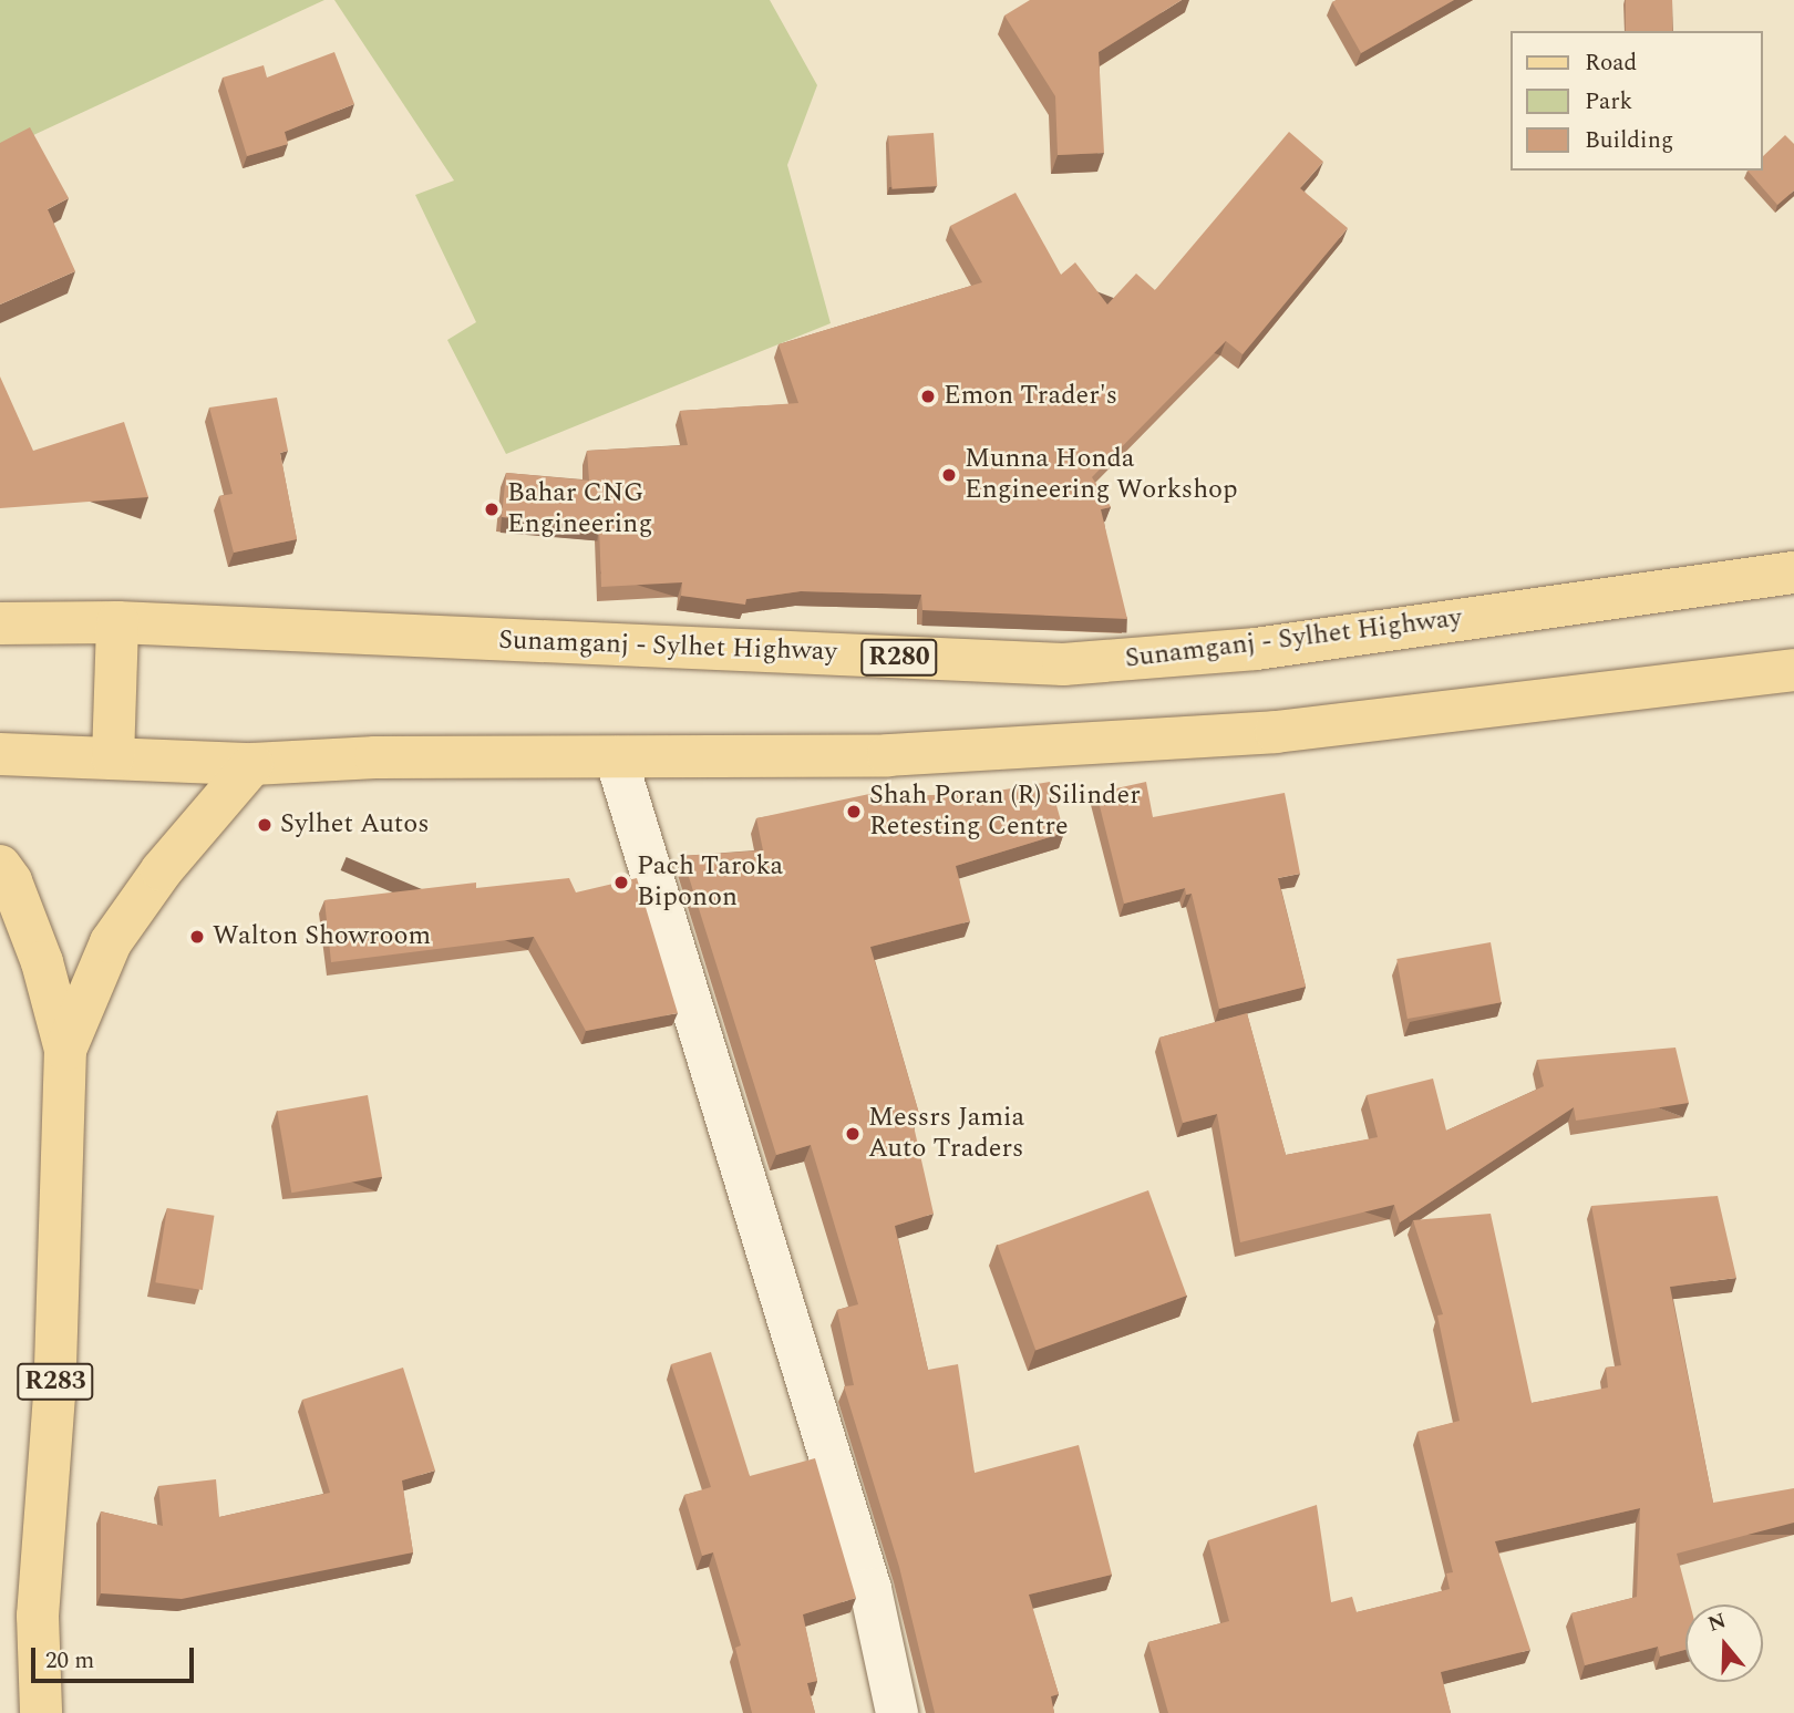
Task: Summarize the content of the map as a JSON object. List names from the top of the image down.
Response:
{
  "streets": {
    "main road": ["Sunamganj - Sylhet Highway", "R280", "R283"]
  },
  "places": [
    "Emon Trader's",
    "Munna Honda Engineering Workshop",
    "Bahar CNG Engineering",
    "Shah Poran (R) Silinder Retesting Centre",
    "Sylhet Autos",
    "Pach Taroka Biponon",
    "Walton Showroom",
    "Messrs Jamia Auto Traders"
  ],
  "legend": ["Road", "Park", "Building"],
  "scale_bar": "20 m",
  "north": "top"
}
